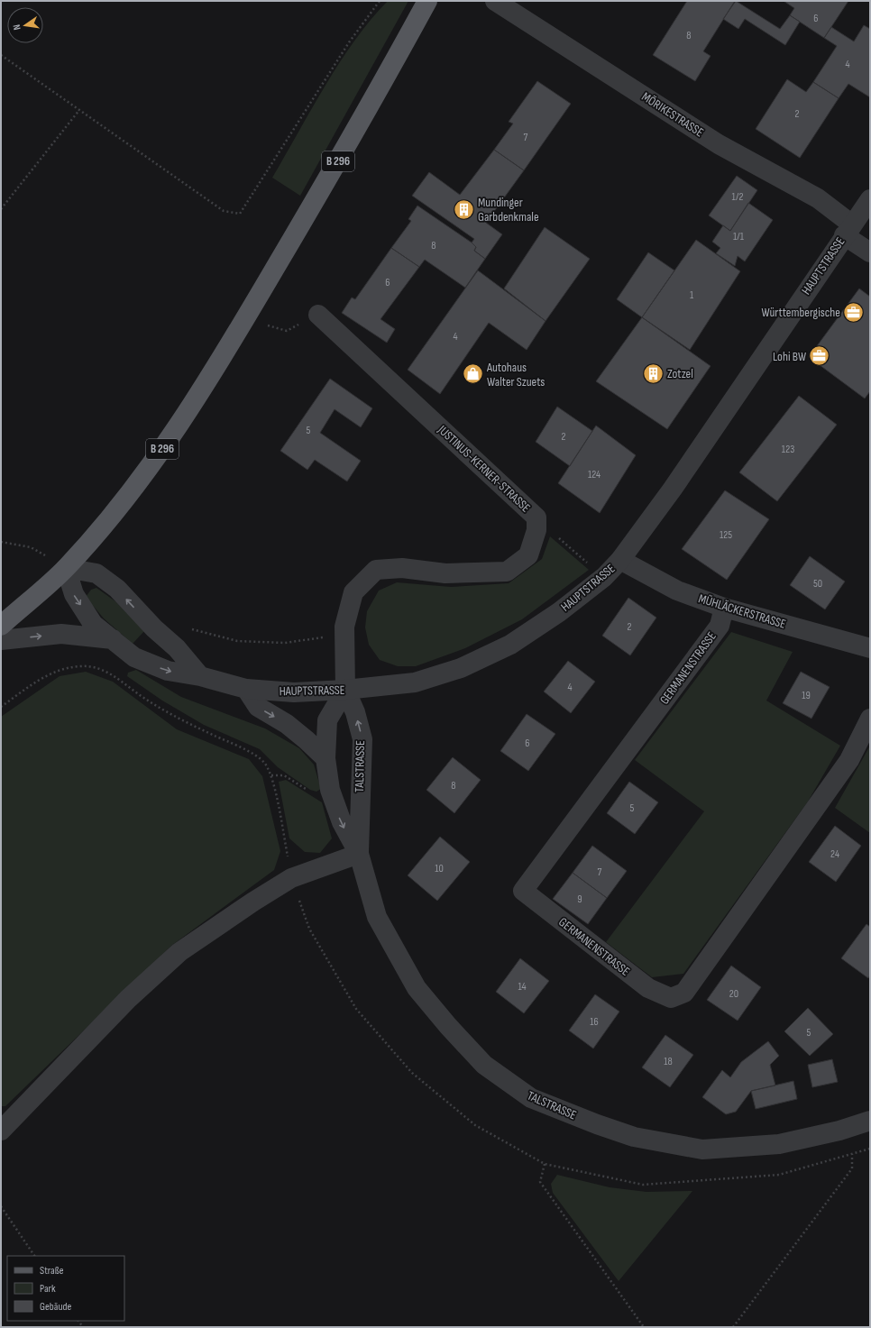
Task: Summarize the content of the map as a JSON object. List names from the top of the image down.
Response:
{
  "streets": {
    "main road": ["B 296"],
    "street": [
      "MÖRIKESTRASSE",
      "HAUPTSTRASSE",
      "JUSTINUS-KERNER-STRASSE",
      "MÜHLÄCKERSTRASSE",
      "GERMANENSTRASSE",
      "TALSTRASSE"
    ]
  },
  "crossings": [
    ["MÖRIKESTRASSE", "HAUPTSTRASSE"],
    ["B 296", "HAUPTSTRASSE"],
    ["HAUPTSTRASSE", "MÜHLÄCKERSTRASSE"],
    ["HAUPTSTRASSE", "TALSTRASSE"],
    ["MÜHLÄCKERSTRASSE", "GERMANENSTRASSE"]
  ],
  "places": {
    "building": ["Mundinger Garbdenkmale", "Zotzel"],
    "office": ["Württembergische", "Lohi BW"],
    "shop": ["Autohaus Walter Szuets"]
  },
  "house_numbers": [
    "6",
    "8",
    "4",
    "2",
    "7",
    "1/2",
    "1/1",
    "8",
    "6",
    "1",
    "4",
    "5",
    "2",
    "123",
    "124",
    "125",
    "50",
    "2",
    "4",
    "19",
    "6",
    "8",
    "5",
    "24",
    "10",
    "7",
    "9",
    "14",
    "20",
    "16",
    "5",
    "18"
  ],
  "legend": ["Straße", "Park", "Gebäude"],
  "north": "left"
}
